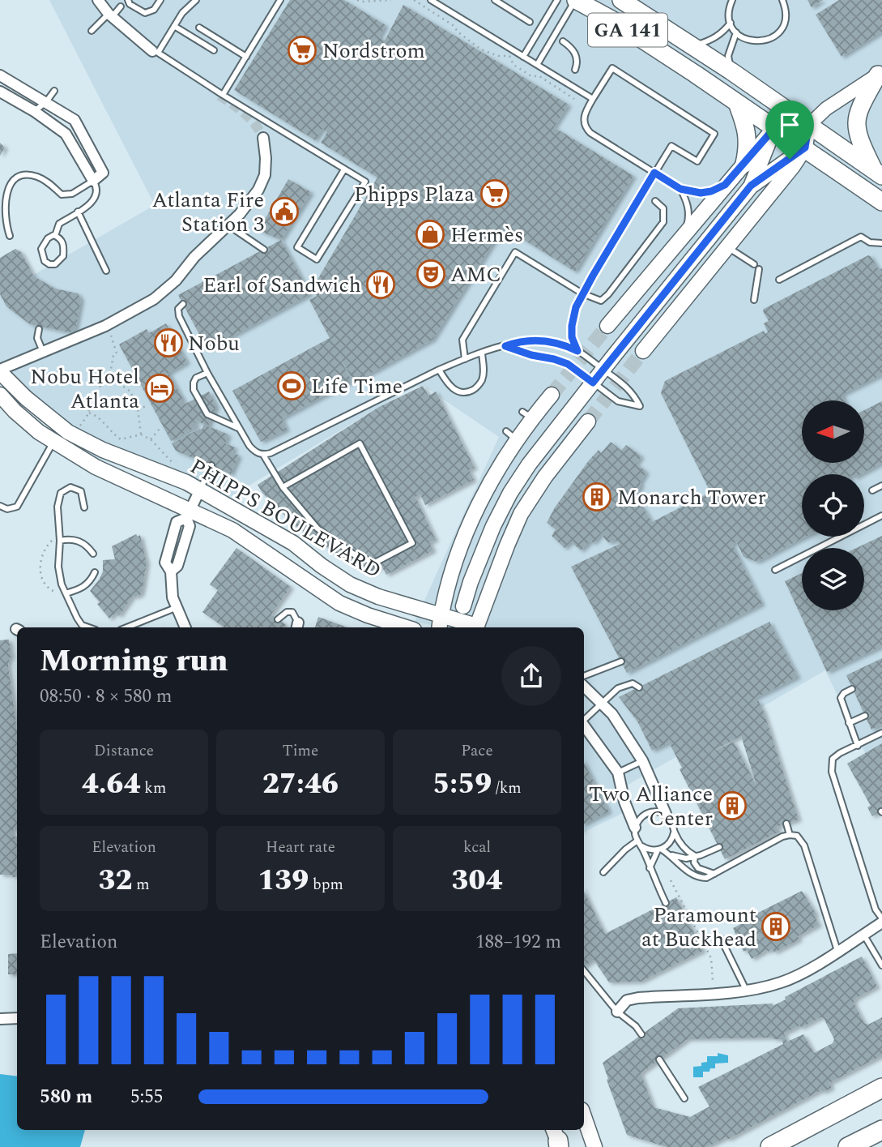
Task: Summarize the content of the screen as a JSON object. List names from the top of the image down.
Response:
{
  "streets": {
    "highway": ["GA 141"],
    "main road": ["PHIPPS BOULEVARD"]
  },
  "places": {
    "supermarket": ["Nordstrom", "Phipps Plaza"],
    "public building": ["Atlanta Fire Station 3"],
    "shop": ["Hermès"],
    "theatre": ["AMC"],
    "restaurant": ["Earl of Sandwich", "Nobu"],
    "sports": ["Life Time"],
    "hotel": ["Nobu Hotel Atlanta"],
    "building": ["Monarch Tower", "Two Alliance Center", "Paramount at Buckhead"]
  },
  "north": "left",
  "page": {
    "heading": ["Morning run", "08:50 · 8 × 580 m"],
    "stats": [
      ["Distance", "4.64 km"],
      ["Time", "27:46"],
      ["Pace", "5:59 /km"],
      ["Elevation", "32 m"],
      ["Heart rate", "139 bpm"],
      ["kcal", "304"]
    ],
    "chart": ["Elevation", "188–192 m"],
    "list": [
      {
        "name": "580 m",
        "note": "5:55"
      }
    ]
  }
}
